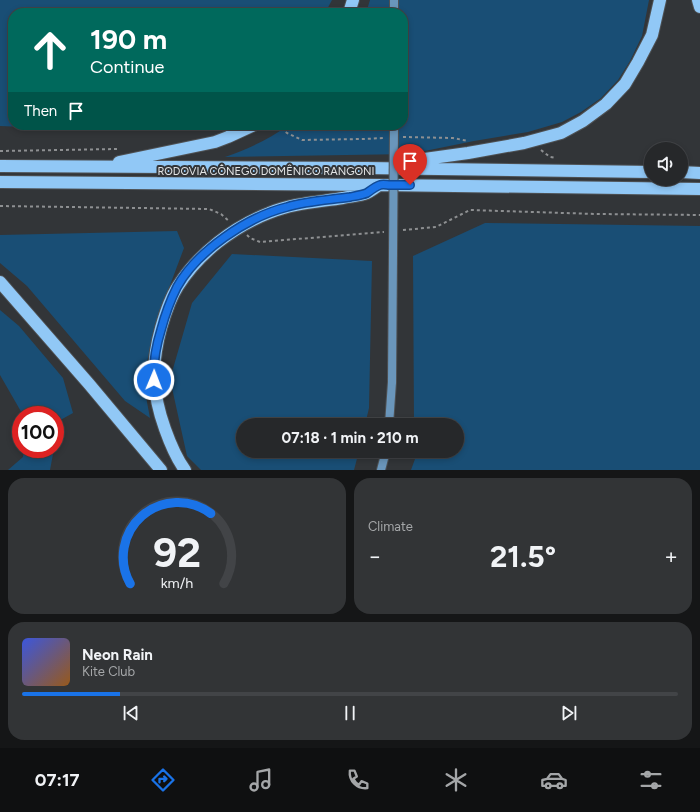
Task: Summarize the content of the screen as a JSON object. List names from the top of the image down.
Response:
{
  "streets": {
    "highway": ["RODOVIA CÔNEGO DOMÊNICO RANGONI"]
  },
  "page": {
    "turn": ["190 m", "Continue"],
    "then": "Then",
    "limit": "100",
    "trip": "07:18 · 1 min · 210 m",
    "tile": "Climate",
    "heat": ["−", "21.5°", "+"],
    "song": ["Neon Rain", "Kite Club"],
    "tabs": "07:17",
    "gauge": ["92", "km/h"]
  }
}
